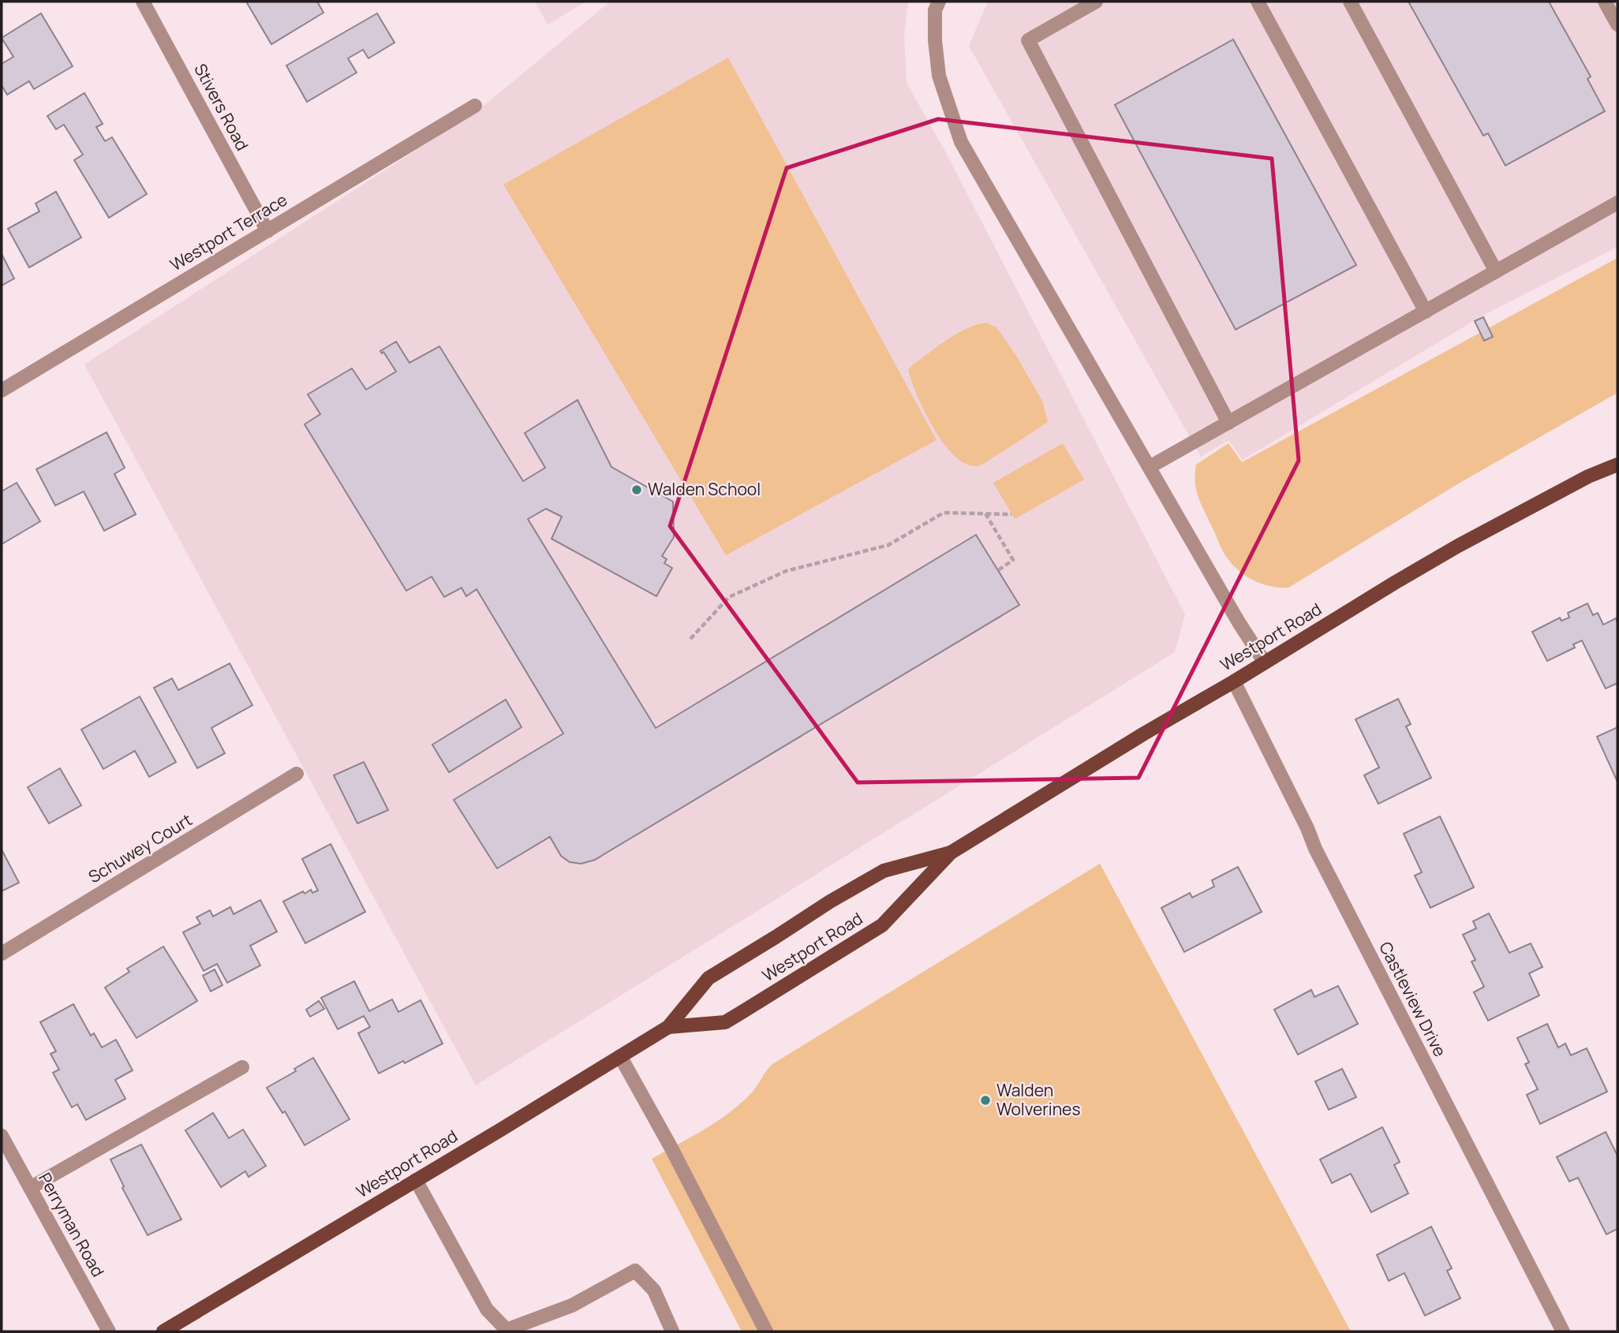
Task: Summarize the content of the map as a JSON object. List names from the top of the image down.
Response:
{
  "streets": {
    "main road": ["Westport Road"],
    "street": [
      "Stivers Road",
      "Westport Terrace",
      "Schuwey Court",
      "Castleview Drive",
      "Perryman Road"
    ]
  },
  "crossings": [
    ["Stivers Road", "Westport Terrace"],
    ["Westport Road", "Castleview Drive"]
  ],
  "places": ["Walden School", "Walden Wolverines"]
}
